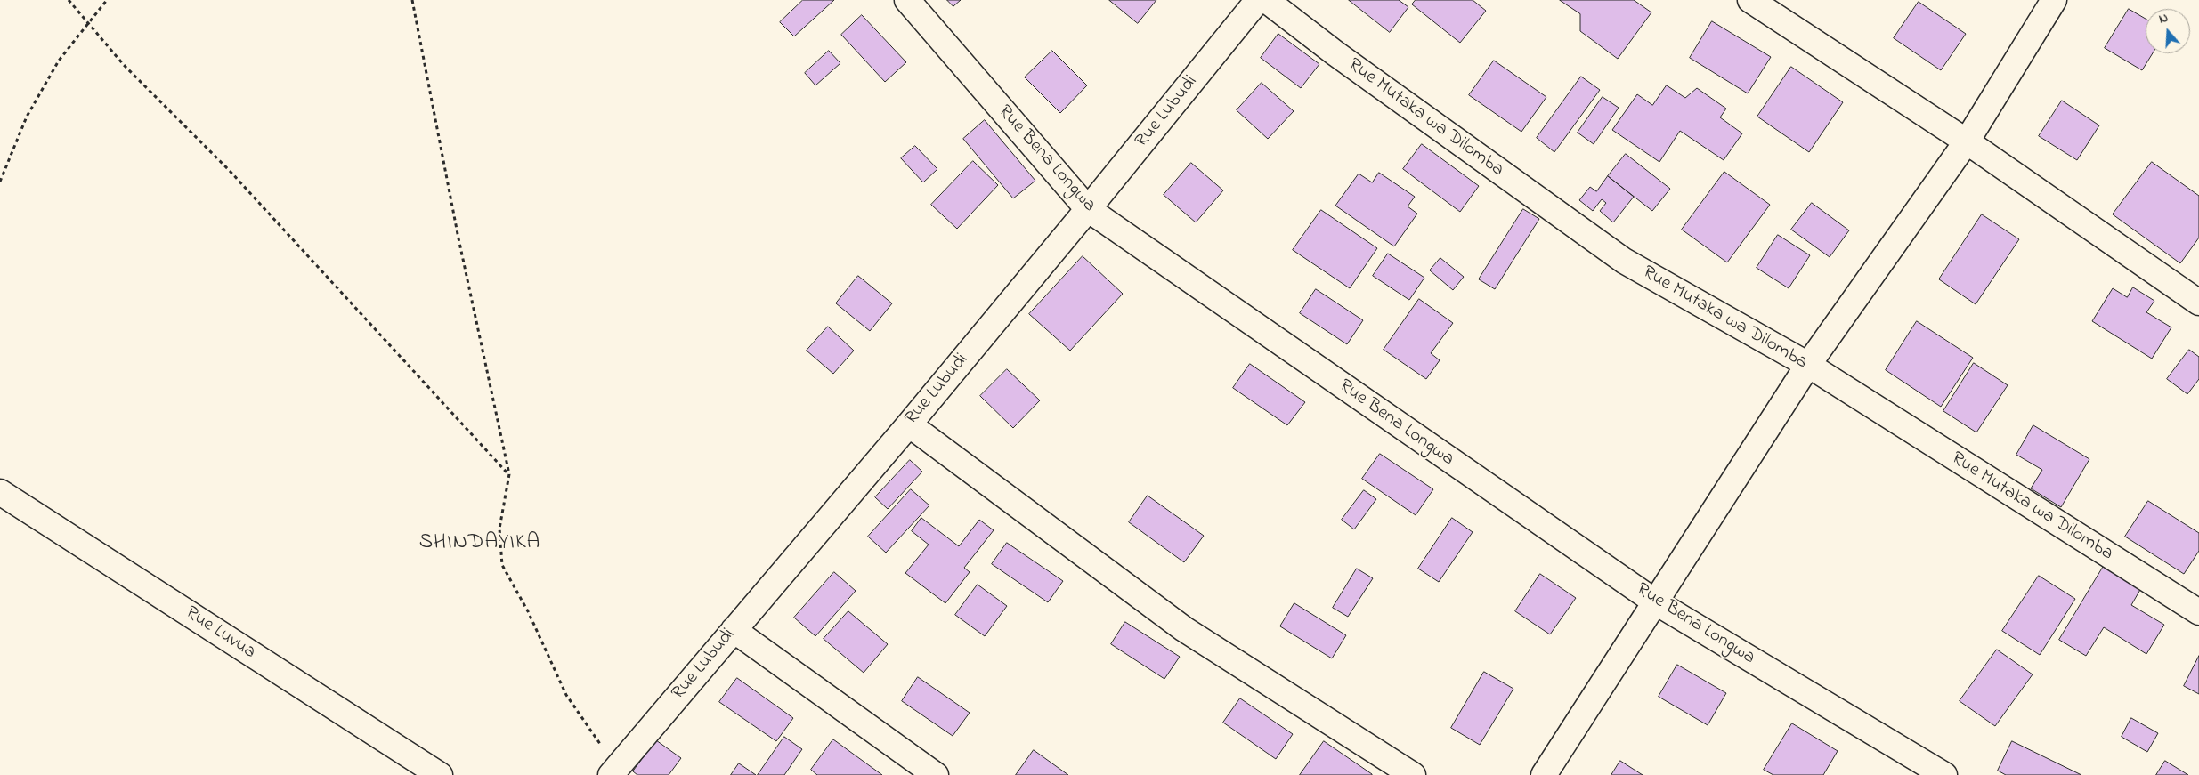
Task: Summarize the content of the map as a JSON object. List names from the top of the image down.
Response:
{
  "streets": {
    "street": [
      "Rue Lubudi",
      "Rue Mutaka wa Dilomba",
      "Rue Bena Longwa",
      "Rue Luvua"
    ]
  },
  "crossings": [
    ["Rue Lubudi", "Rue Bena Longwa"]
  ],
  "districts": ["SHINDAYIKA"],
  "north": "top"
}
